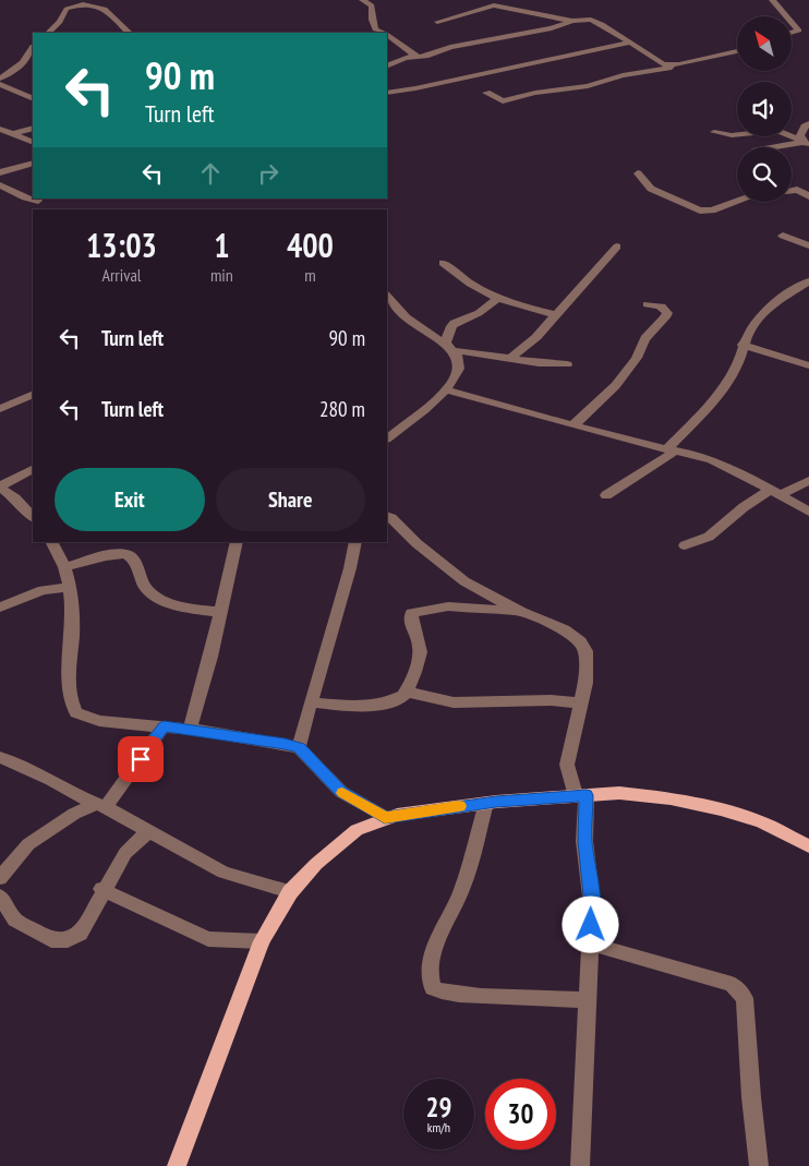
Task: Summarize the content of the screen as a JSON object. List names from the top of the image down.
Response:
{
  "north": "top left",
  "page": {
    "turn": ["90 m", "Turn left"],
    "eta": [
      "13:03",
      "Arrival",
      "1",
      "min",
      "400",
      "m"
    ],
    "list": [
      {
        "name": "Turn left",
        "value": "90 m"
      },
      {
        "name": "Turn left",
        "value": "280 m"
      }
    ],
    "buttons": ["Exit", "Share"],
    "speed": "29 km/h",
    "limit": "30"
  }
}
